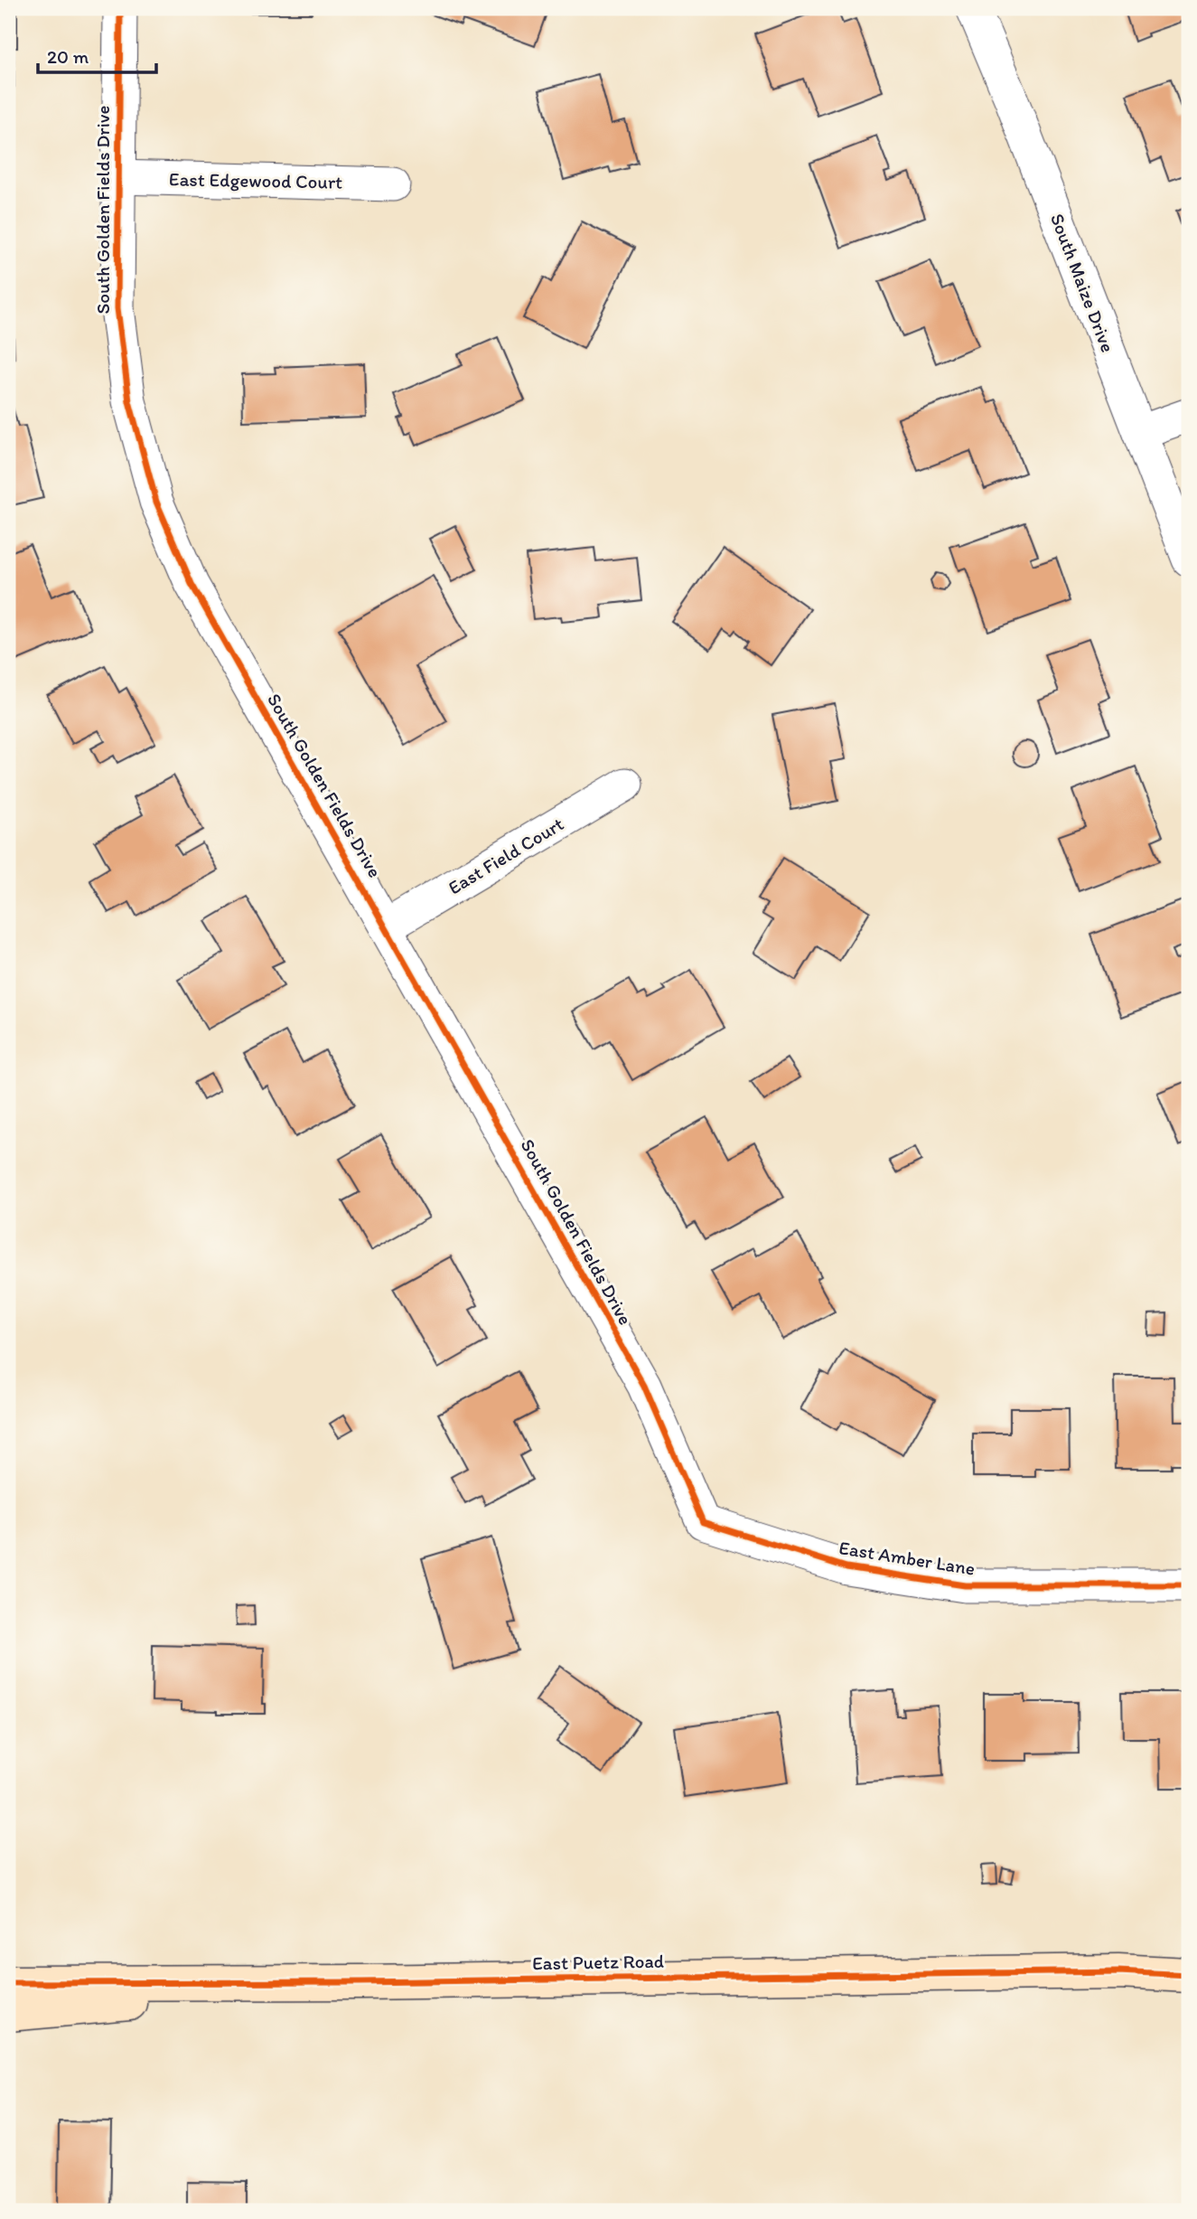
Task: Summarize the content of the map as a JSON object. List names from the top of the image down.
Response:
{
  "streets": {
    "street": [
      "East Edgewood Court",
      "South Golden Fields Drive",
      "South Maize Drive",
      "East Field Court",
      "East Amber Lane",
      "East Puetz Road"
    ]
  },
  "crossings": [
    ["East Edgewood Court", "South Golden Fields Drive"],
    ["South Golden Fields Drive", "East Field Court"],
    ["South Golden Fields Drive", "East Amber Lane"]
  ],
  "scale_bar": "20 m"
}
